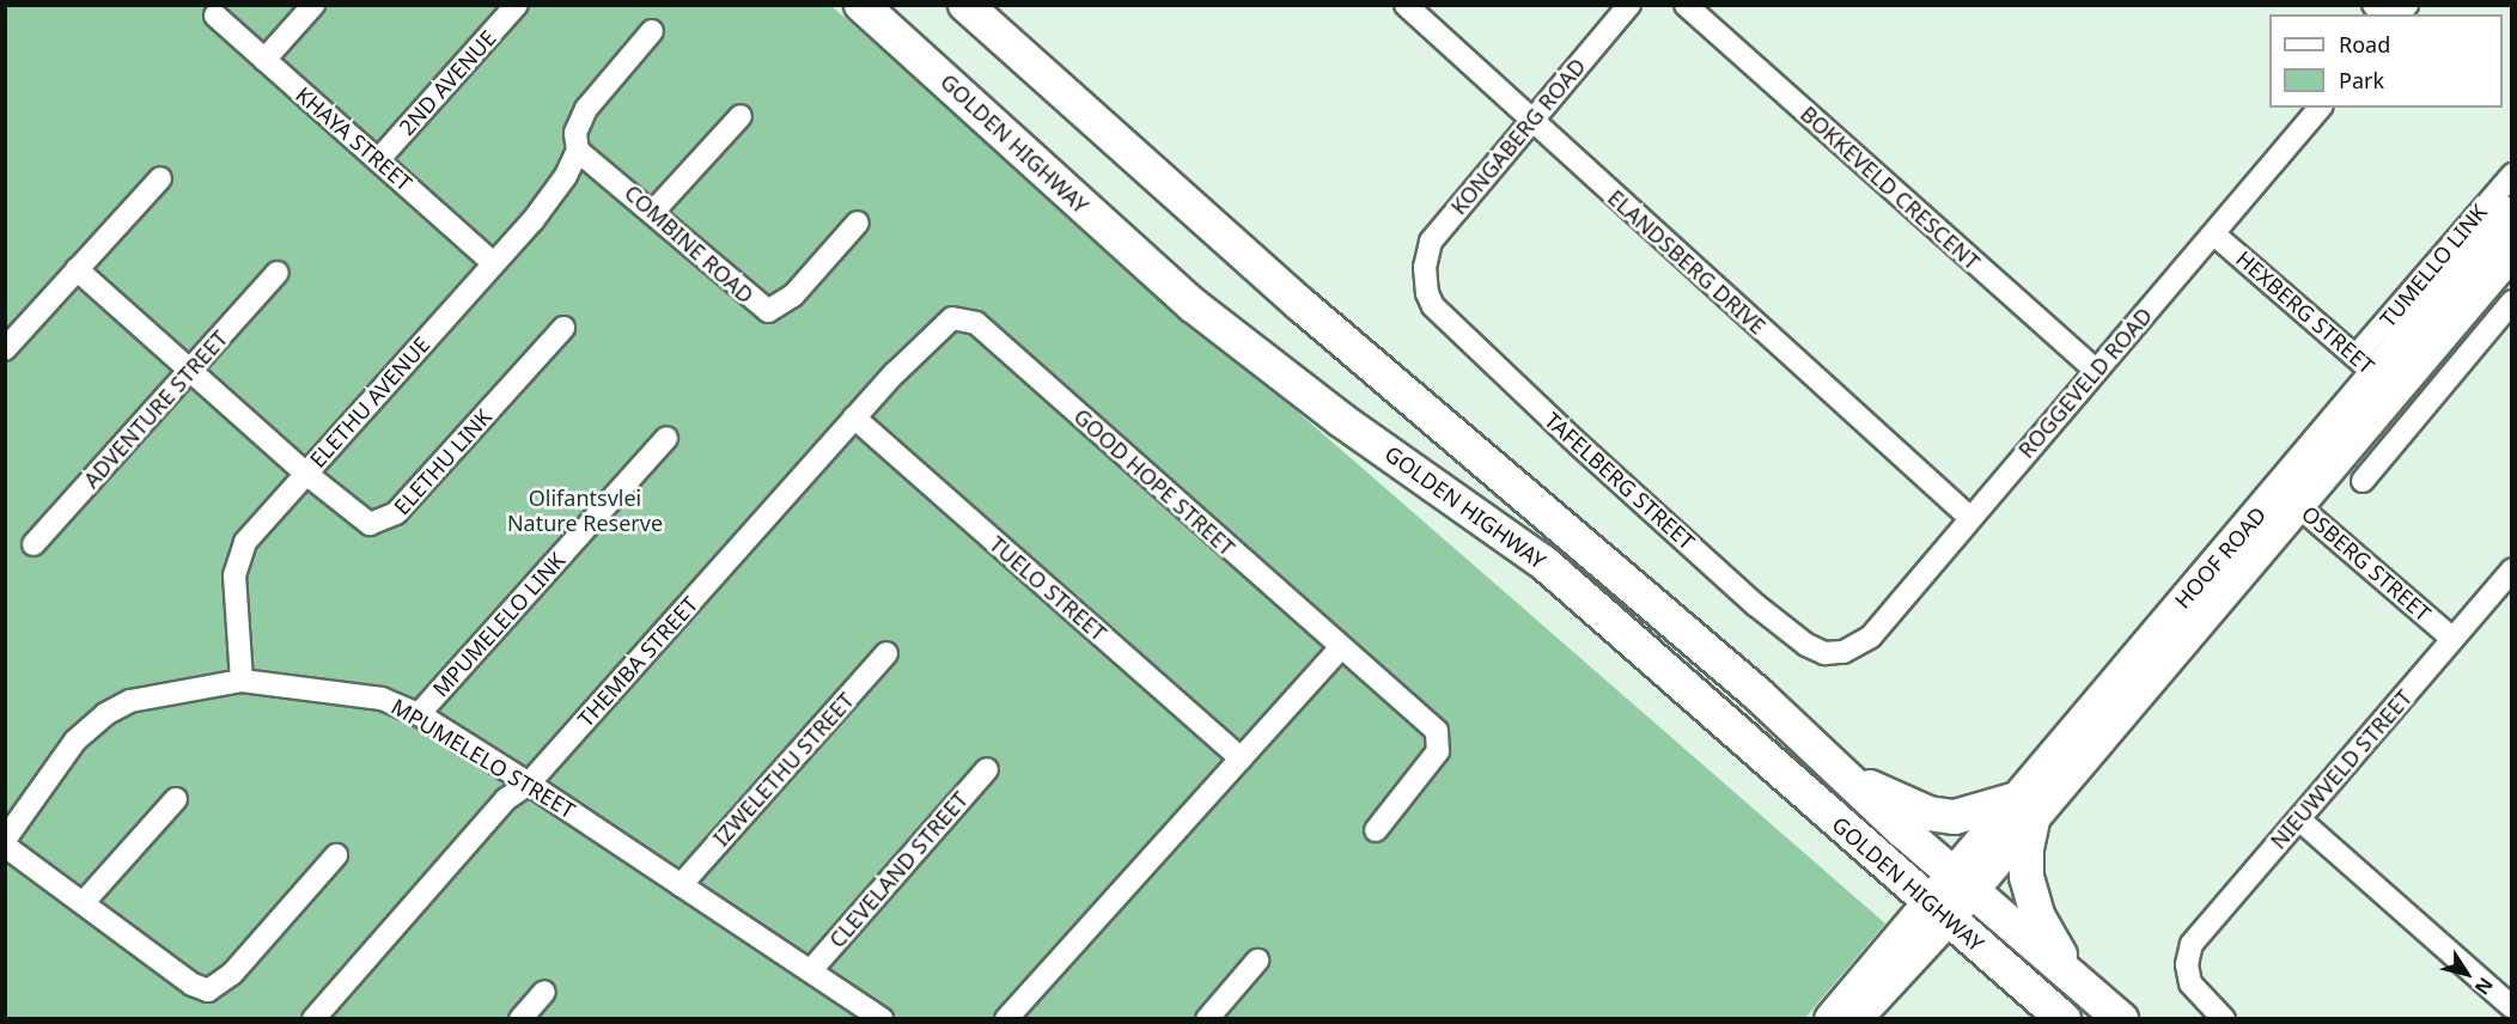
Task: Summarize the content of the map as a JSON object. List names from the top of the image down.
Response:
{
  "streets": {
    "main road": ["GOLDEN HIGHWAY", "HOOF ROAD"],
    "street": [
      "2ND AVENUE",
      "KONGABERG ROAD",
      "KHAYA STREET",
      "BOKKEVELD CRESCENT",
      "COMBINE ROAD",
      "ELANDSBERG DRIVE",
      "TUMELLO LINK",
      "HEXBERG STREET",
      "ROGGEVELD ROAD",
      "ELETHU AVENUE",
      "ADVENTURE STREET",
      "ELETHU LINK",
      "TAFELBERG STREET",
      "GOOD HOPE STREET",
      "OSBERG STREET",
      "TUELO STREET",
      "MPUMELELO LINK",
      "THEMBA STREET",
      "MPUMELELO STREET",
      "IZWELETHU STREET",
      "NIEUWVELD STREET",
      "CLEVELAND STREET"
    ]
  },
  "crossings": [
    ["2ND AVENUE", "KHAYA STREET"],
    ["KONGABERG ROAD", "ELANDSBERG DRIVE"],
    ["KONGABERG ROAD", "TAFELBERG STREET"],
    ["KHAYA STREET", "ELETHU AVENUE"],
    ["GOLDEN HIGHWAY", "HOOF ROAD"],
    ["BOKKEVELD CRESCENT", "ROGGEVELD ROAD"],
    ["COMBINE ROAD", "ELETHU AVENUE"],
    ["ELANDSBERG DRIVE", "ROGGEVELD ROAD"],
    ["TUMELLO LINK", "HEXBERG STREET"],
    ["TUMELLO LINK", "HOOF ROAD"],
    ["HEXBERG STREET", "ROGGEVELD ROAD"],
    ["HEXBERG STREET", "HOOF ROAD"],
    ["ROGGEVELD ROAD", "TAFELBERG STREET"],
    ["ELETHU AVENUE", "ELETHU LINK"],
    ["ELETHU AVENUE", "MPUMELELO STREET"],
    ["ADVENTURE STREET", "ELETHU LINK"],
    ["GOOD HOPE STREET", "THEMBA STREET"],
    ["HOOF ROAD", "OSBERG STREET"],
    ["OSBERG STREET", "NIEUWVELD STREET"],
    ["TUELO STREET", "THEMBA STREET"],
    ["MPUMELELO LINK", "MPUMELELO STREET"],
    ["THEMBA STREET", "MPUMELELO STREET"],
    ["MPUMELELO STREET", "IZWELETHU STREET"],
    ["MPUMELELO STREET", "CLEVELAND STREET"]
  ],
  "parks": ["Olifantsvlei Nature Reserve"],
  "legend": ["Road", "Park"],
  "north": "bottom right"
}
